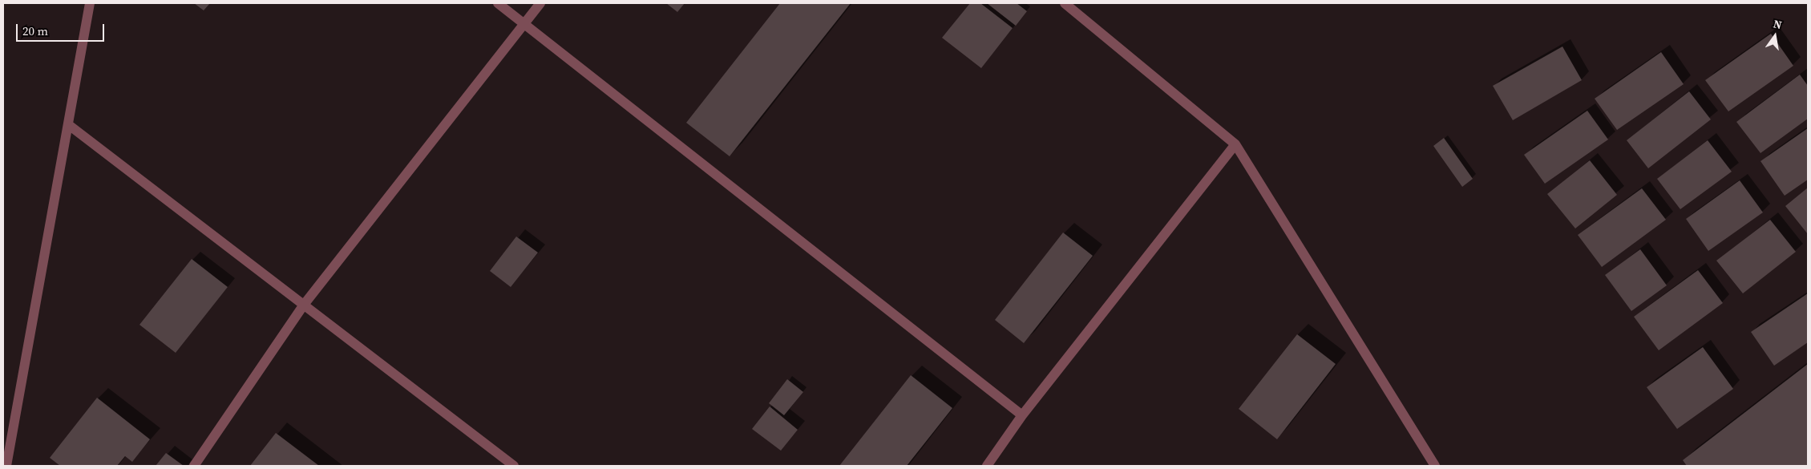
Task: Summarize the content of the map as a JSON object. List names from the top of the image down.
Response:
{
  "scale_bar": "20 m",
  "north": "top"
}
